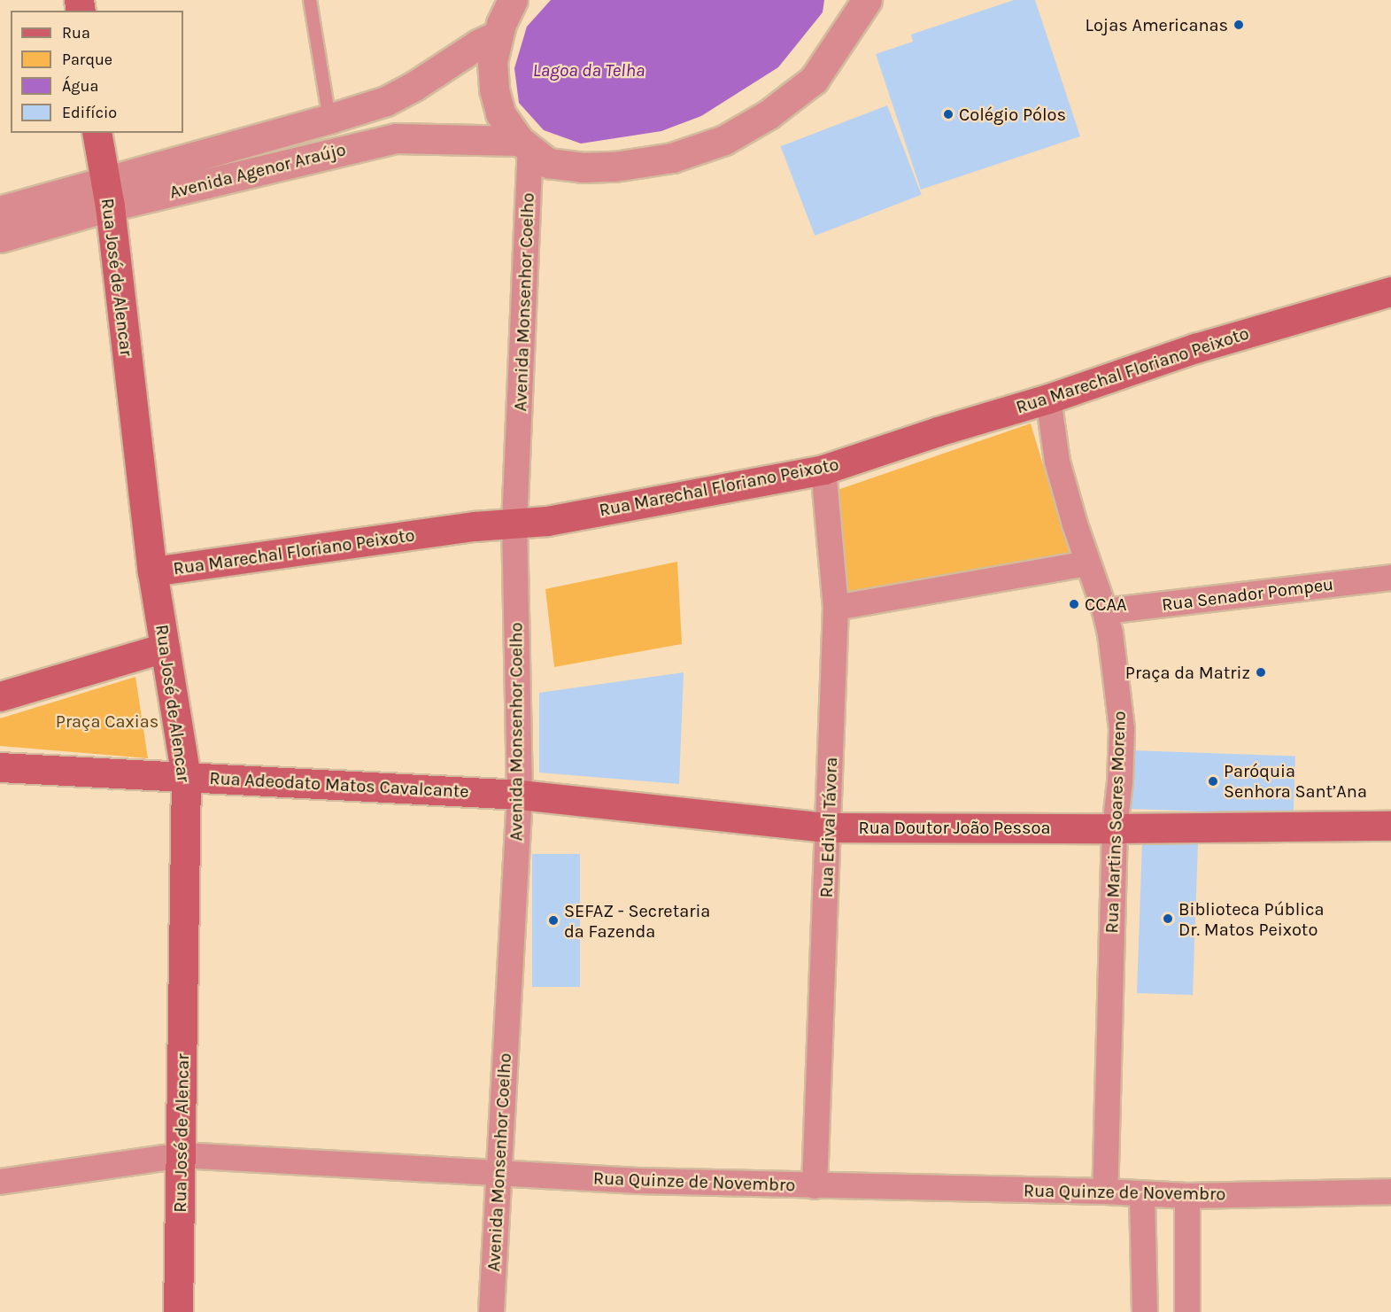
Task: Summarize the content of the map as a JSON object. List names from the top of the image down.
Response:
{
  "streets": {
    "main road": [
      "Rua José de Alencar",
      "Rua Marechal Floriano Peixoto",
      "Rua Adeodato Matos Cavalcante",
      "Rua Doutor João Pessoa"
    ],
    "street": [
      "Avenida Agenor Araújo",
      "Avenida Monsenhor Coelho",
      "Rua Senador Pompeu",
      "Rua Martins Soares Moreno",
      "Rua Edival Távora",
      "Rua Quinze de Novembro"
    ]
  },
  "crossings": [
    ["Avenida Agenor Araújo", "Rua José de Alencar"],
    ["Avenida Agenor Araújo", "Avenida Monsenhor Coelho"],
    ["Rua José de Alencar", "Rua Marechal Floriano Peixoto"],
    ["Rua José de Alencar", "Rua Adeodato Matos Cavalcante"],
    ["Rua José de Alencar", "Rua Quinze de Novembro"],
    ["Avenida Monsenhor Coelho", "Rua Marechal Floriano Peixoto"],
    ["Avenida Monsenhor Coelho", "Rua Adeodato Matos Cavalcante"],
    ["Avenida Monsenhor Coelho", "Rua Doutor João Pessoa"],
    ["Avenida Monsenhor Coelho", "Rua Quinze de Novembro"],
    ["Rua Marechal Floriano Peixoto", "Rua Martins Soares Moreno"],
    ["Rua Marechal Floriano Peixoto", "Rua Edival Távora"],
    ["Rua Senador Pompeu", "Rua Martins Soares Moreno"],
    ["Rua Adeodato Matos Cavalcante", "Rua Doutor João Pessoa"],
    ["Rua Martins Soares Moreno", "Rua Doutor João Pessoa"],
    ["Rua Martins Soares Moreno", "Rua Quinze de Novembro"],
    ["Rua Edival Távora", "Rua Doutor João Pessoa"],
    ["Rua Edival Távora", "Rua Quinze de Novembro"]
  ],
  "water": ["Lagoa da Telha"],
  "parks": ["Praça Caxias"],
  "places": [
    "Lojas Americanas",
    "Colégio Pólos",
    "CCAA",
    "Praça da Matriz",
    "Paróquia Senhora Sant’Ana",
    "Biblioteca Pública Dr. Matos Peixoto",
    "SEFAZ - Secretaria da Fazenda"
  ],
  "legend": [
    "Rua",
    "Parque",
    "Água",
    "Edifício"
  ]
}
